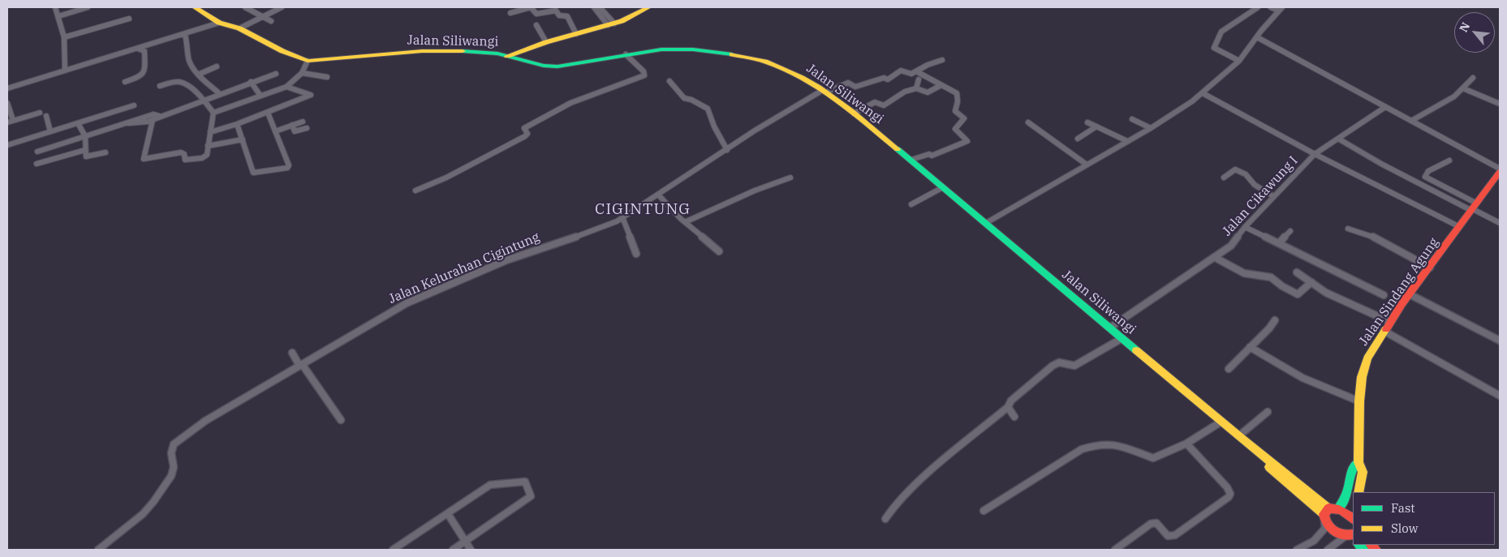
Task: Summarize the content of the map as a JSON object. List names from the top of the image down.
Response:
{
  "streets": {
    "main road": ["Jalan Siliwangi", "Jalan Sindang Agung"],
    "street": ["Jalan Cikawung I", "Jalan Kelurahan Cigintung"]
  },
  "crossings": [
    ["Jalan Siliwangi", "Jalan Cikawung I"],
    ["Jalan Siliwangi", "Jalan Kelurahan Cigintung"]
  ],
  "districts": ["CIGINTUNG"],
  "legend": ["Fast", "Slow"],
  "north": "top left"
}
